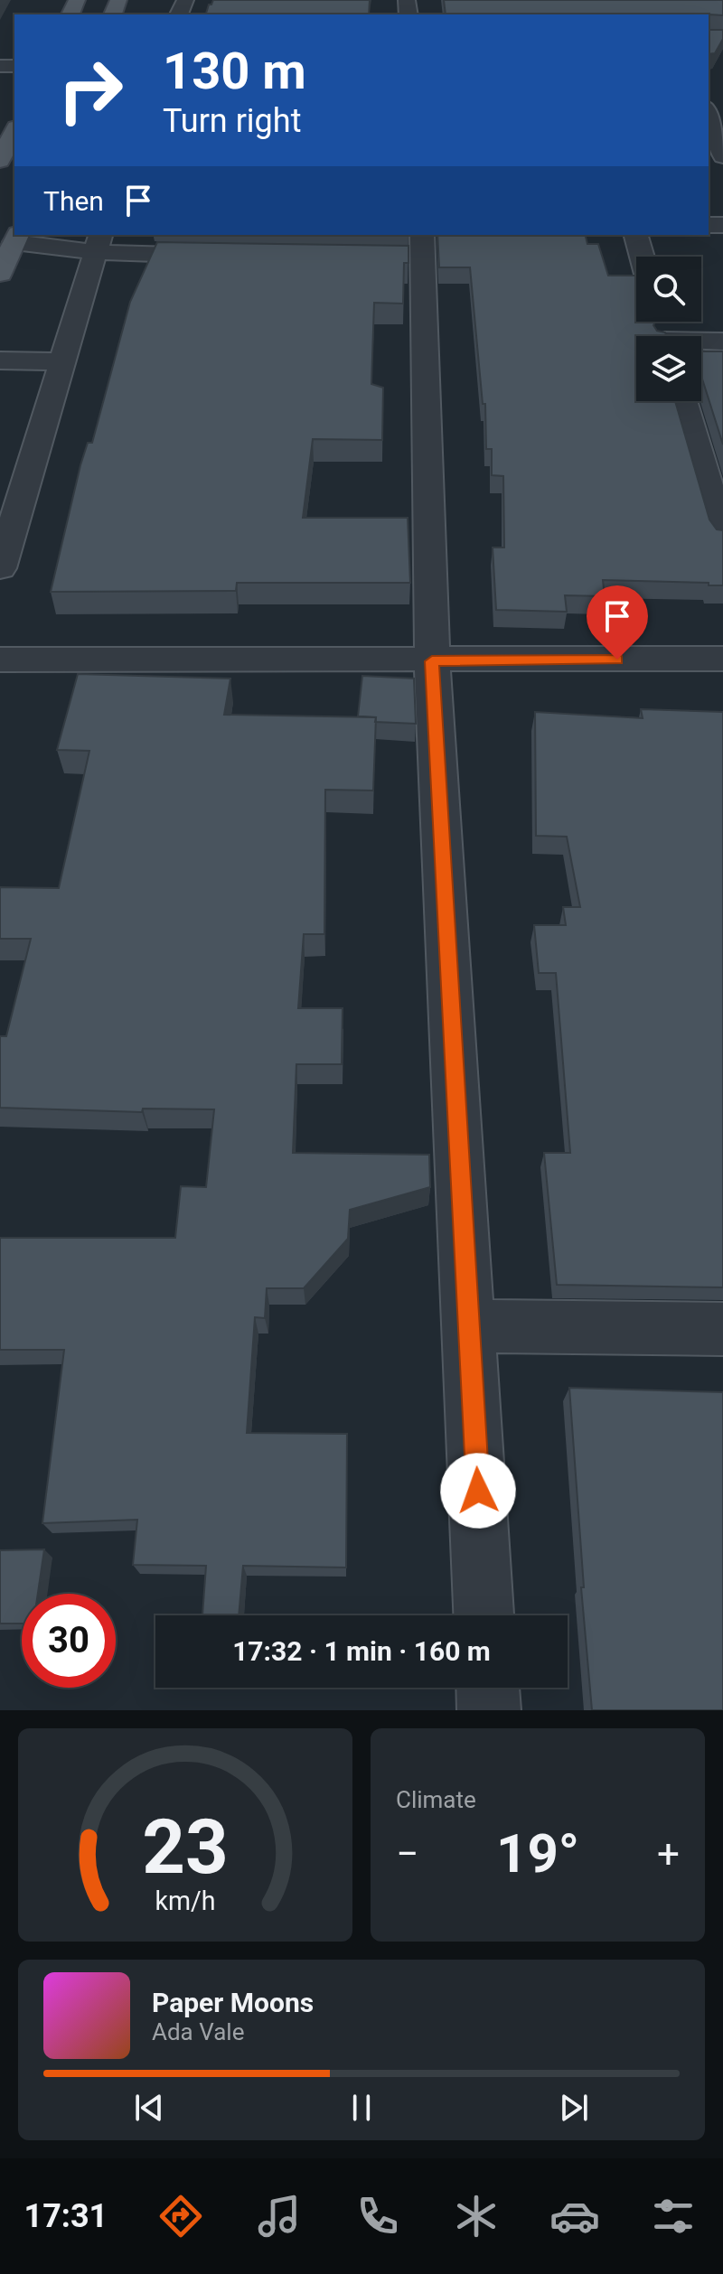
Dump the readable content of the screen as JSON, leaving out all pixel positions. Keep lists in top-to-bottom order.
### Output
{
  "page": {
    "turn": ["130 m", "Turn right"],
    "then": "Then",
    "limit": "30",
    "trip": "17:32 · 1 min · 160 m",
    "tile": "Climate",
    "heat": ["−", "19°", "+"],
    "song": ["Paper Moons", "Ada Vale"],
    "tabs": "17:31",
    "gauge": ["23", "km/h"]
  }
}
